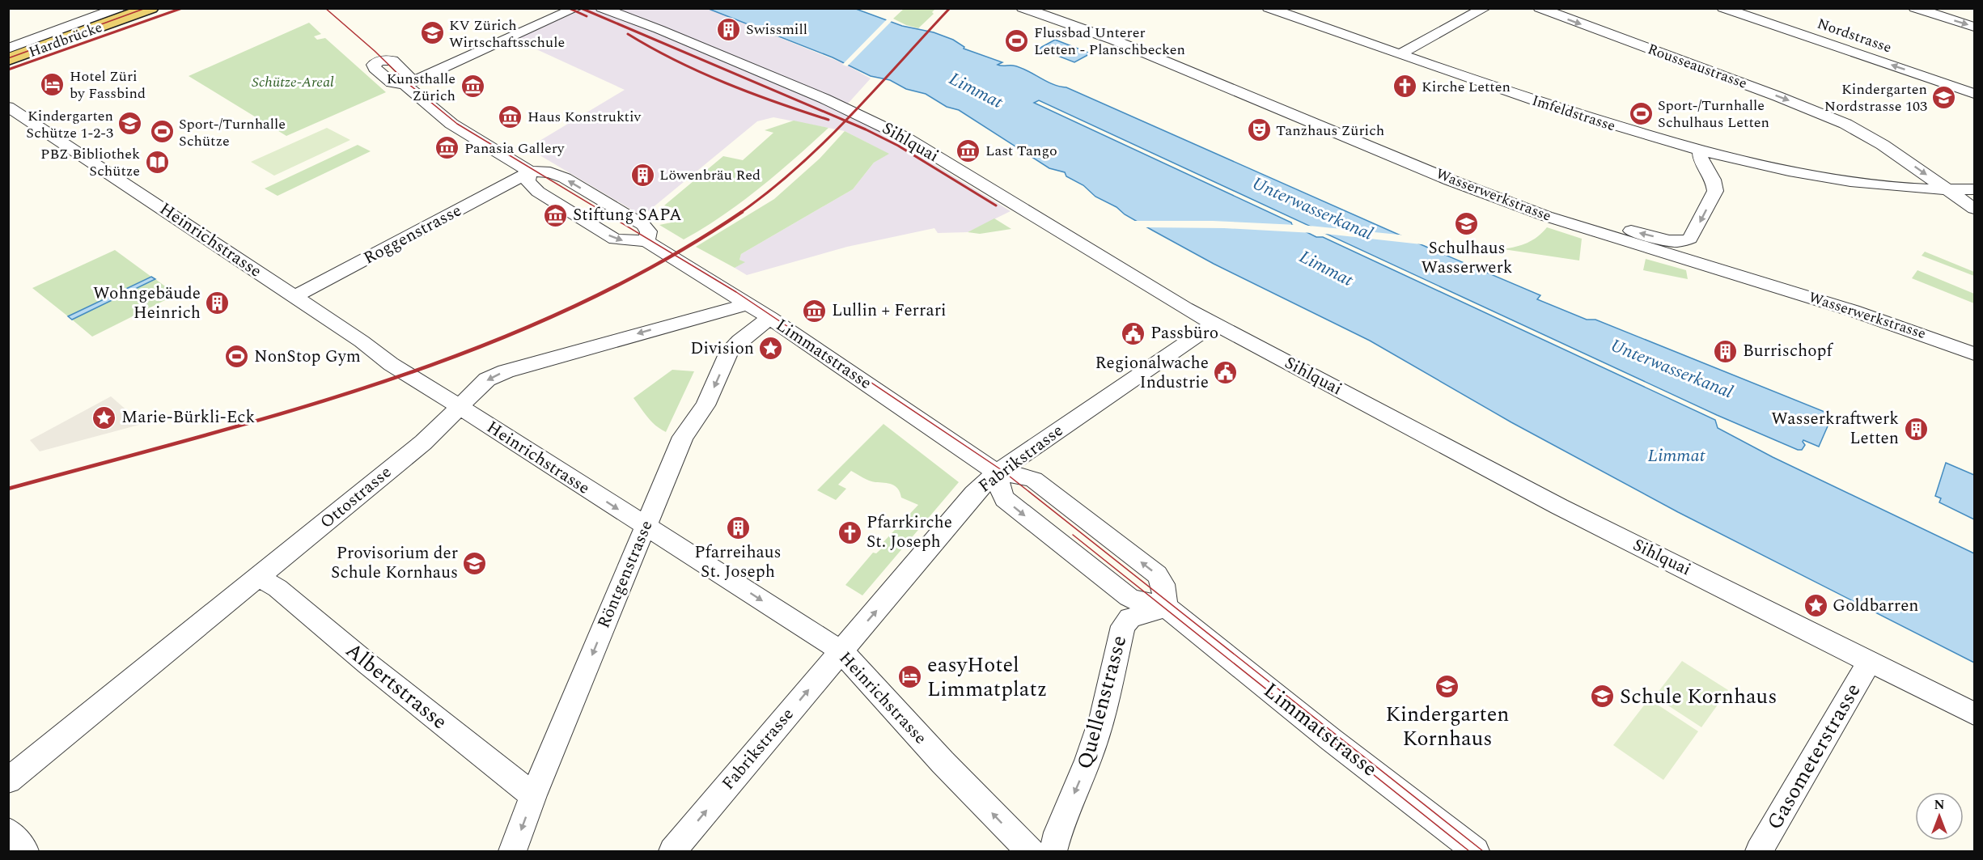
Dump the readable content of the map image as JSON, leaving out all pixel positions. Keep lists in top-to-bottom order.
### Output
{
  "streets": {
    "main road": ["Hardbrücke"],
    "street": [
      "Nordstrasse",
      "Rousseaustrasse",
      "Imfeldstrasse",
      "Sihlquai",
      "Wasserwerkstrasse",
      "Roggenstrasse",
      "Heinrichstrasse",
      "Limmatstrasse",
      "Fabrikstrasse",
      "Ottostrasse",
      "Röntgenstrasse",
      "Albertstrasse",
      "Quellenstrasse",
      "Gasometerstrasse"
    ]
  },
  "crossings": [
    ["Rousseaustrasse", "Imfeldstrasse"],
    ["Sihlquai", "Fabrikstrasse"],
    ["Sihlquai", "Gasometerstrasse"],
    ["Roggenstrasse", "Heinrichstrasse"],
    ["Heinrichstrasse", "Fabrikstrasse"],
    ["Heinrichstrasse", "Ottostrasse"],
    ["Heinrichstrasse", "Röntgenstrasse"],
    ["Limmatstrasse", "Fabrikstrasse"],
    ["Limmatstrasse", "Ottostrasse"],
    ["Limmatstrasse", "Röntgenstrasse"],
    ["Limmatstrasse", "Quellenstrasse"],
    ["Ottostrasse", "Albertstrasse"],
    ["Röntgenstrasse", "Albertstrasse"]
  ],
  "one_way": [
    "Nordstrasse",
    "Rousseaustrasse",
    "Fabrikstrasse",
    "Röntgenstrasse",
    "Quellenstrasse"
  ],
  "water": ["Limmat", "Unterwasserkanal"],
  "parks": ["Schütze-Areal"],
  "places": {
    "building": [
      "Swissmill",
      "Löwenbräu Red",
      "Wohngebäude Heinrich",
      "Burrischopf",
      "Wasserkraftwerk Letten",
      "Pfarreihaus St. Joseph"
    ],
    "school or university": [
      "KV Zürich Wirtschaftsschule",
      "Kindergarten Nordstrasse 103",
      "Kindergarten Schütze 1-2-3",
      "Schulhaus Wasserwerk",
      "Provisorium der Schule Kornhaus",
      "Kindergarten Kornhaus",
      "Schule Kornhaus"
    ],
    "sports": [
      "Flussbad Unterer Letten - Planschbecken",
      "Sport-/Turnhalle Schulhaus Letten",
      "Sport-/Turnhalle Schütze",
      "NonStop Gym"
    ],
    "hotel": ["Hotel Züri by Fassbind", "easyHotel Limmatplatz"],
    "museum": [
      "Kunsthalle Zürich",
      "Haus Konstruktiv",
      "Panasia Gallery",
      "Last Tango",
      "Stiftung SAPA",
      "Lullin + Ferrari"
    ],
    "church": ["Kirche Letten", "Pfarrkirche St. Joseph"],
    "theatre": ["Tanzhaus Zürich"],
    "library": ["PBZ Bibliothek Schütze"],
    "public building": ["Passbüro", "Regionalwache Industrie"],
    "place": ["Division", "Marie-Bürkli-Eck", "Goldbarren"]
  },
  "north": "top"
}
